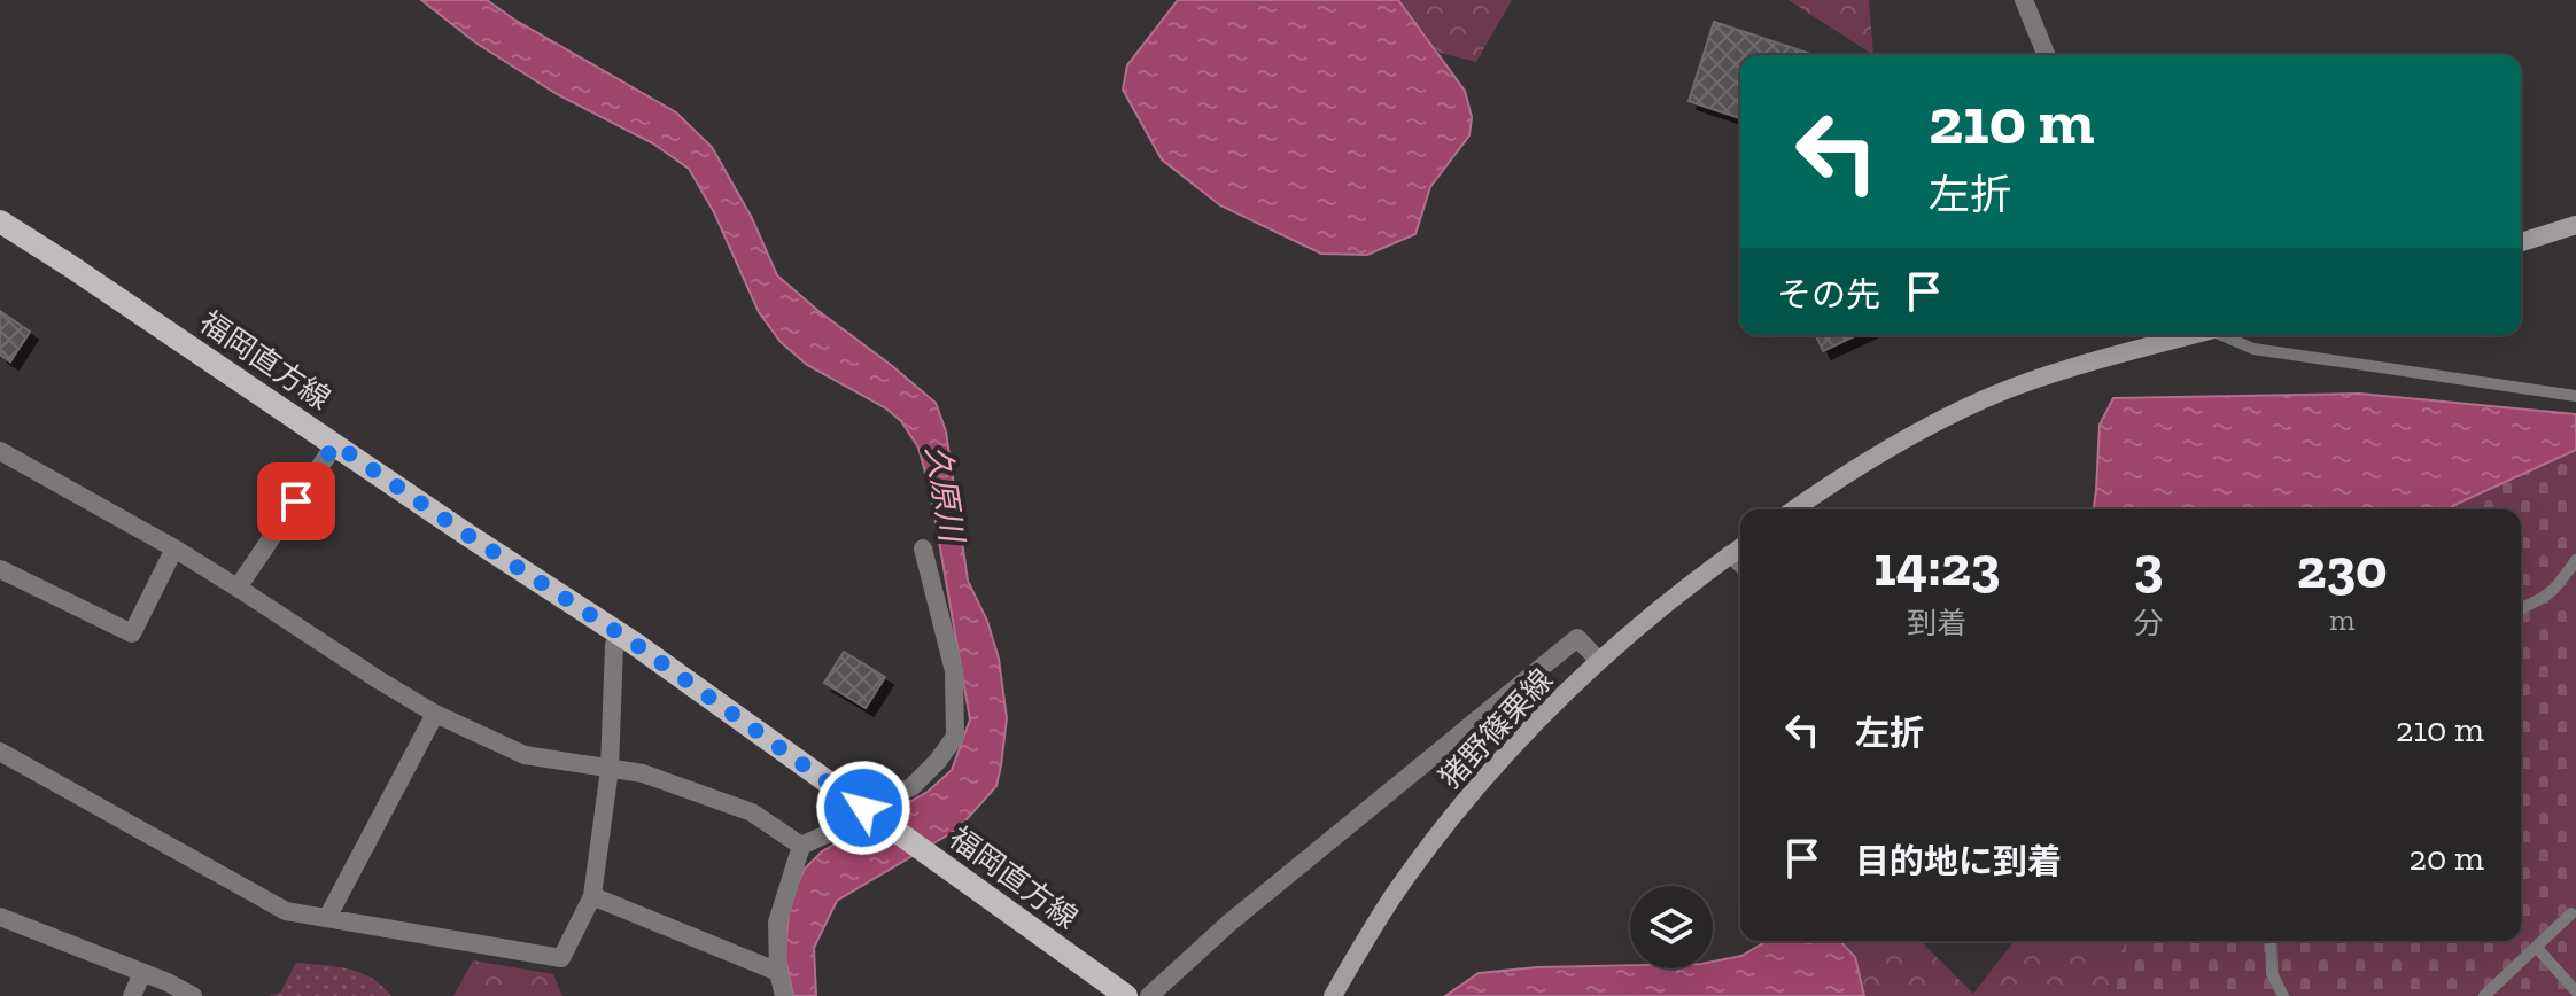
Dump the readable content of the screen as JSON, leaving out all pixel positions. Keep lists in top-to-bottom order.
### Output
{
  "streets": {
    "main road": ["福岡直方線", "猪野篠栗線"]
  },
  "water": ["久原川"],
  "page": {
    "turn": ["210 m", "左折"],
    "then": "その先",
    "eta": [
      "14:23",
      "到着",
      "3",
      "分",
      "230",
      "m"
    ],
    "list": [
      {
        "name": "左折",
        "value": "210 m"
      },
      {
        "name": "目的地に到着",
        "value": "20 m"
      }
    ]
  }
}
